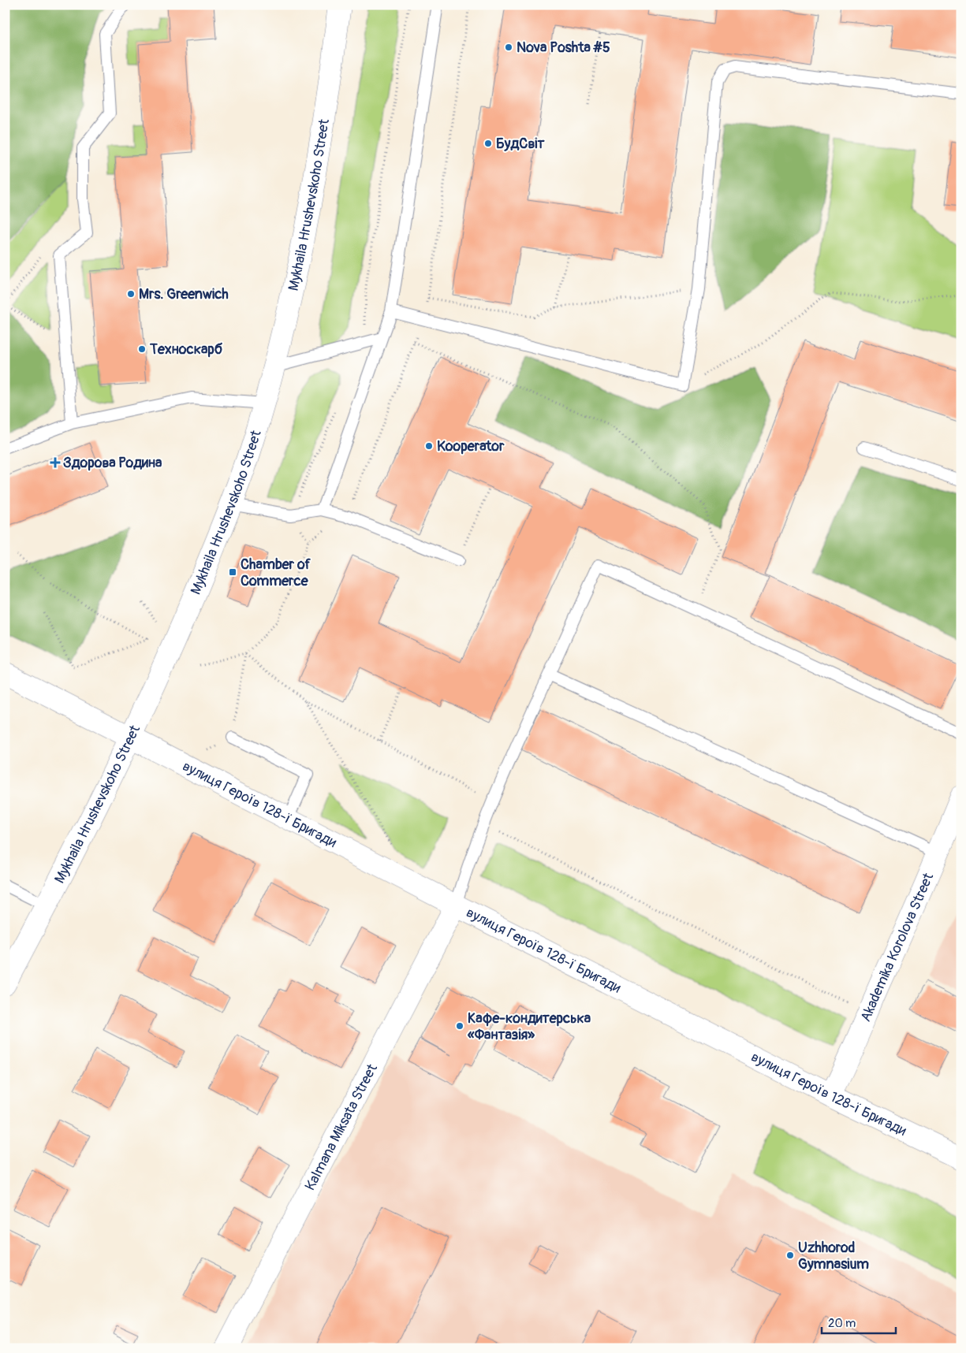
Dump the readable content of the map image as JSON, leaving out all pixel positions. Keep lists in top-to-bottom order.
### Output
{
  "streets": {
    "street": [
      "Mykhaila Hrushevskoho Street",
      "вулиця Героїв 128-ї Бригади",
      "Akademika Korolova Street",
      "Kalmana Miksata Street"
    ]
  },
  "crossings": [
    ["Mykhaila Hrushevskoho Street", "вулиця Героїв 128-ї Бригади"],
    ["вулиця Героїв 128-ї Бригади", "Akademika Korolova Street"],
    ["вулиця Героїв 128-ї Бригади", "Kalmana Miksata Street"]
  ],
  "places": {
    "other": [
      "Nova Poshta #5",
      "БудСвiт",
      "Mrs. Greenwich",
      "Техноскарб",
      "Kooperator",
      "Кафе-кондитерська «Фантазія»",
      "Uzhhorod Gymnasium"
    ],
    "health": ["Здорова Родина"],
    "transit": ["Chamber of Commerce"]
  },
  "scale_bar": "20 m"
}
